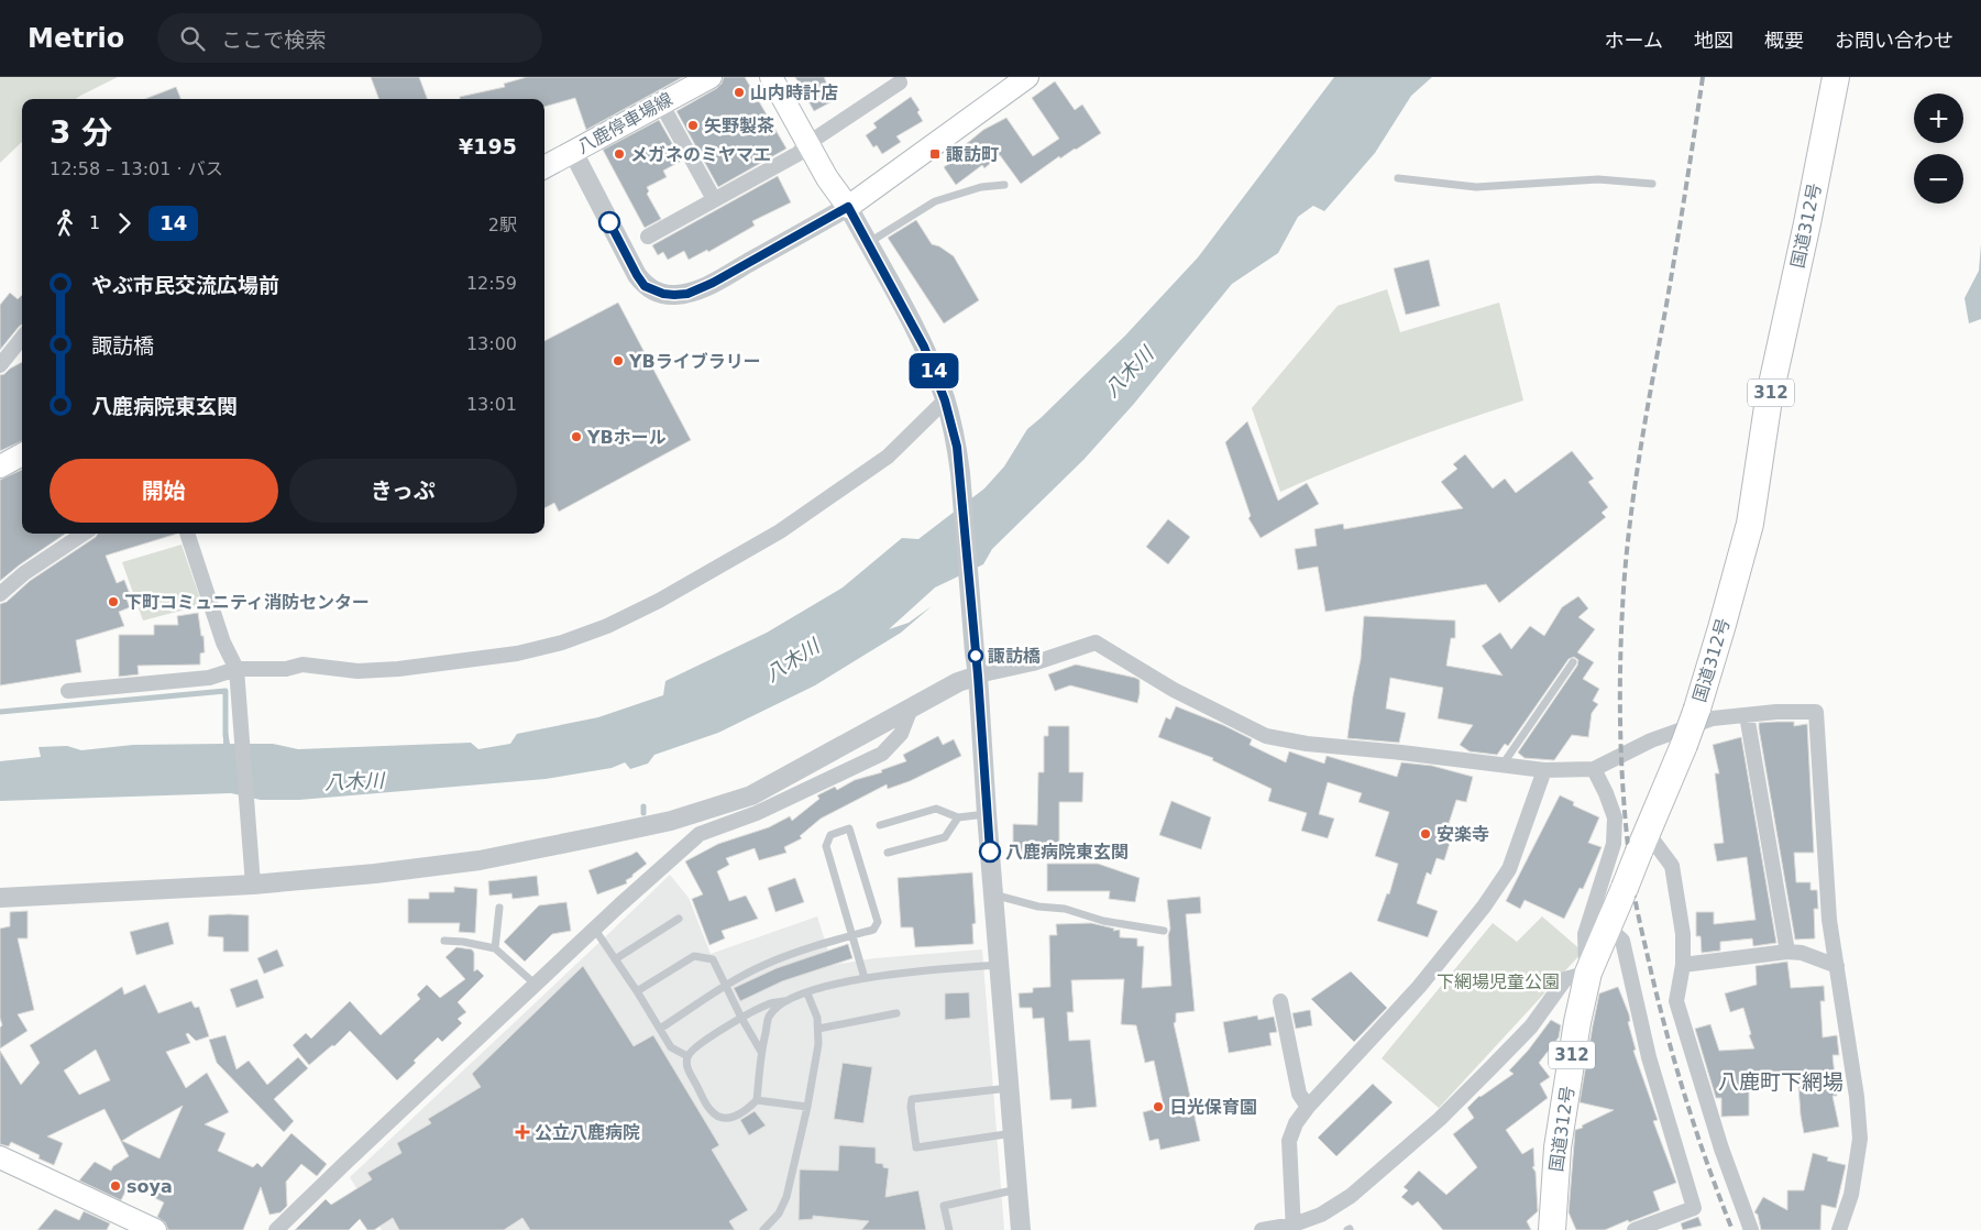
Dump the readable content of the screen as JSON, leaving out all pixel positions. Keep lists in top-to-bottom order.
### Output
{
  "streets": {
    "highway": ["国道312号", "312"],
    "main road": ["八鹿停車場線"]
  },
  "districts": ["八鹿町下網場"],
  "water": ["八木川"],
  "parks": ["下網場児童公園"],
  "places": {
    "other": [
      "山内時計店",
      "矢野製茶",
      "メガネのミヤマエ",
      "YBライブラリー",
      "YBホール",
      "下町コミュニティ消防センター",
      "諏訪橋",
      "安楽寺",
      "八鹿病院東玄関",
      "日光保育園",
      "soya"
    ],
    "transit": ["諏訪町"],
    "health": ["公立八鹿病院"]
  },
  "lines": ["bus line 14"],
  "page": {
    "header": "Metrio",
    "search": "ここで検索",
    "nav": [
      "ホーム",
      "地図",
      "概要",
      "お問い合わせ"
    ],
    "on_map": "14",
    "map_buttons": ["+", "−"],
    "heading": ["3 分", "12:58 – 13:01 · バス", "¥195"],
    "legs": ["1", "14", "2駅"],
    "list": [
      {
        "name": "やぶ市民交流広場前",
        "value": "12:59"
      },
      {
        "name": "諏訪橋",
        "value": "13:00"
      },
      {
        "name": "八鹿病院東玄関",
        "value": "13:01"
      }
    ],
    "buttons": ["開始", "きっぷ"]
  }
}
